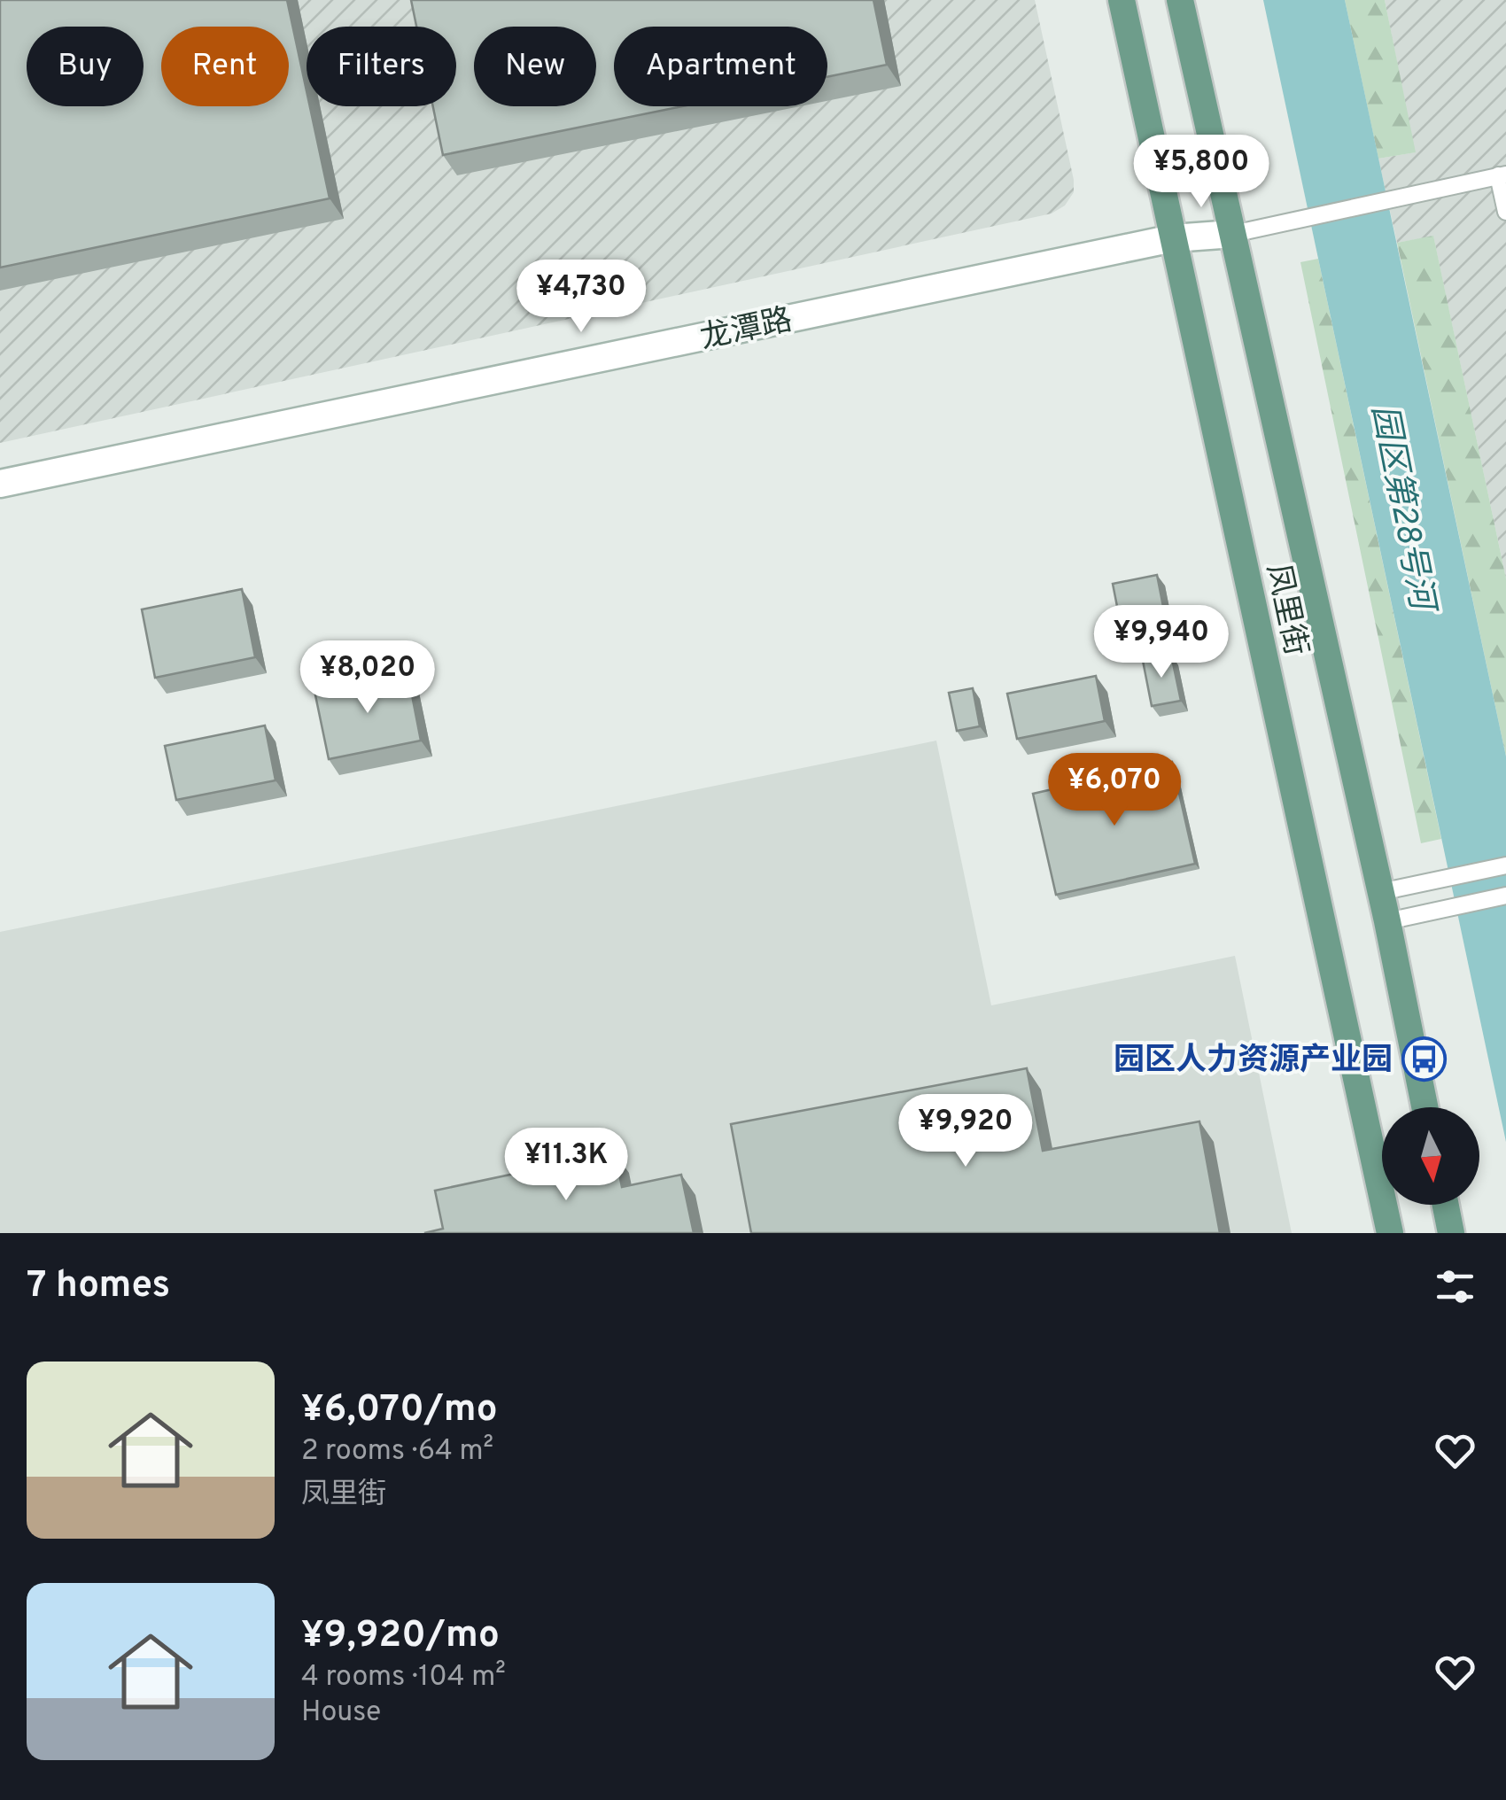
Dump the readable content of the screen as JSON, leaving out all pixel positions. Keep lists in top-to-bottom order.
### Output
{
  "streets": {
    "main road": ["龙潭路", "凤里街"]
  },
  "crossings": [
    ["龙潭路", "凤里街"]
  ],
  "water": ["园区第28号河"],
  "places": {
    "bus stop": ["园区人力资源产业园"]
  },
  "north": "bottom",
  "page": {
    "chip": [
      "Buy",
      "Rent",
      "Filters",
      "New",
      "Apartment"
    ],
    "price": [
      "¥5,800",
      "¥4,730",
      "¥9,940",
      "¥8,020",
      "¥6,070",
      "¥9,920",
      "¥11.3K"
    ],
    "heading": "7 homes",
    "list": [
      {
        "name": "¥6,070/mo",
        "note": "2 rooms · 64 m² · 凤里街"
      },
      {
        "name": "¥9,920/mo",
        "note": "4 rooms · 104 m² · House"
      }
    ]
  }
}
